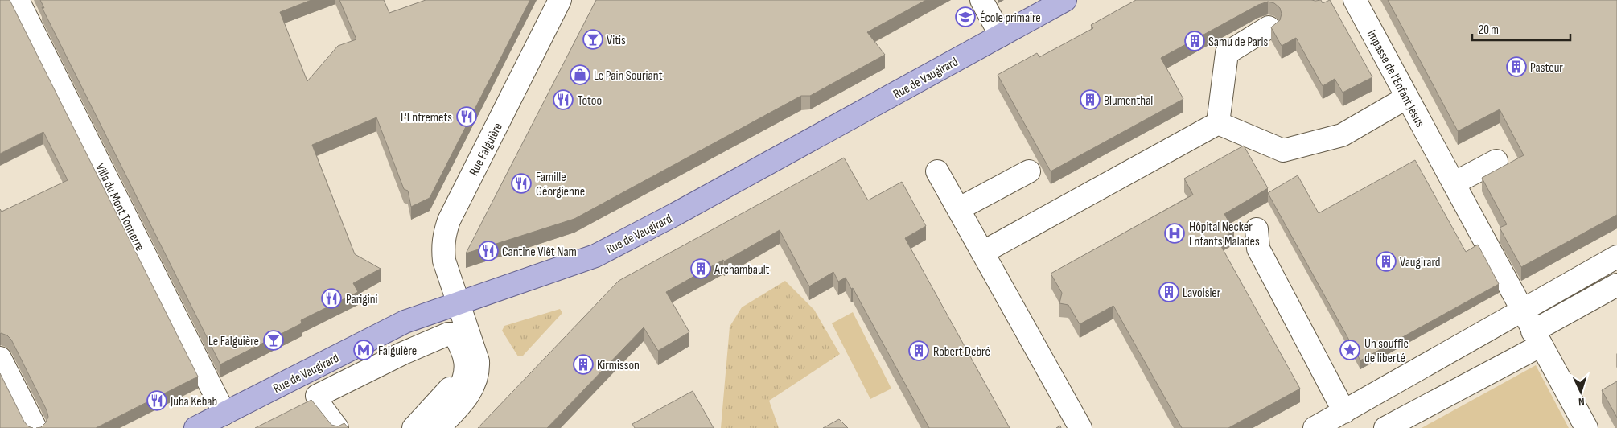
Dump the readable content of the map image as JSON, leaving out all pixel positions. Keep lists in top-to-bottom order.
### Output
{
  "streets": {
    "main road": ["Rue de Vaugirard"],
    "street": ["Impasse de l'Enfant Jésus", "Rue Falguière", "Villa du Mont Tonnerre"]
  },
  "crossings": [
    ["Rue de Vaugirard", "Rue Falguière"],
    ["Rue de Vaugirard", "Villa du Mont Tonnerre"]
  ],
  "places": {
    "school or university": ["École primaire"],
    "bar": ["Vitis", "Le Falguière"],
    "building": [
      "Samu de Paris",
      "Pasteur",
      "Blumenthal",
      "Vaugirard",
      "Archambault",
      "Lavoisier",
      "Robert Debré",
      "Kirmisson"
    ],
    "shop": ["Le Pain Souriant"],
    "restaurant": [
      "Totoo",
      "L'Entremets",
      "Famille Géorgienne",
      "Cantine Viêt Nam",
      "Parigini",
      "Juba Kebab"
    ],
    "hospital": ["Hôpital Necker Enfants Malades"],
    "metro station": ["Falguière"],
    "place": ["Un souffle de liberté"]
  },
  "scale_bar": "20 m",
  "north": "bottom"
}
